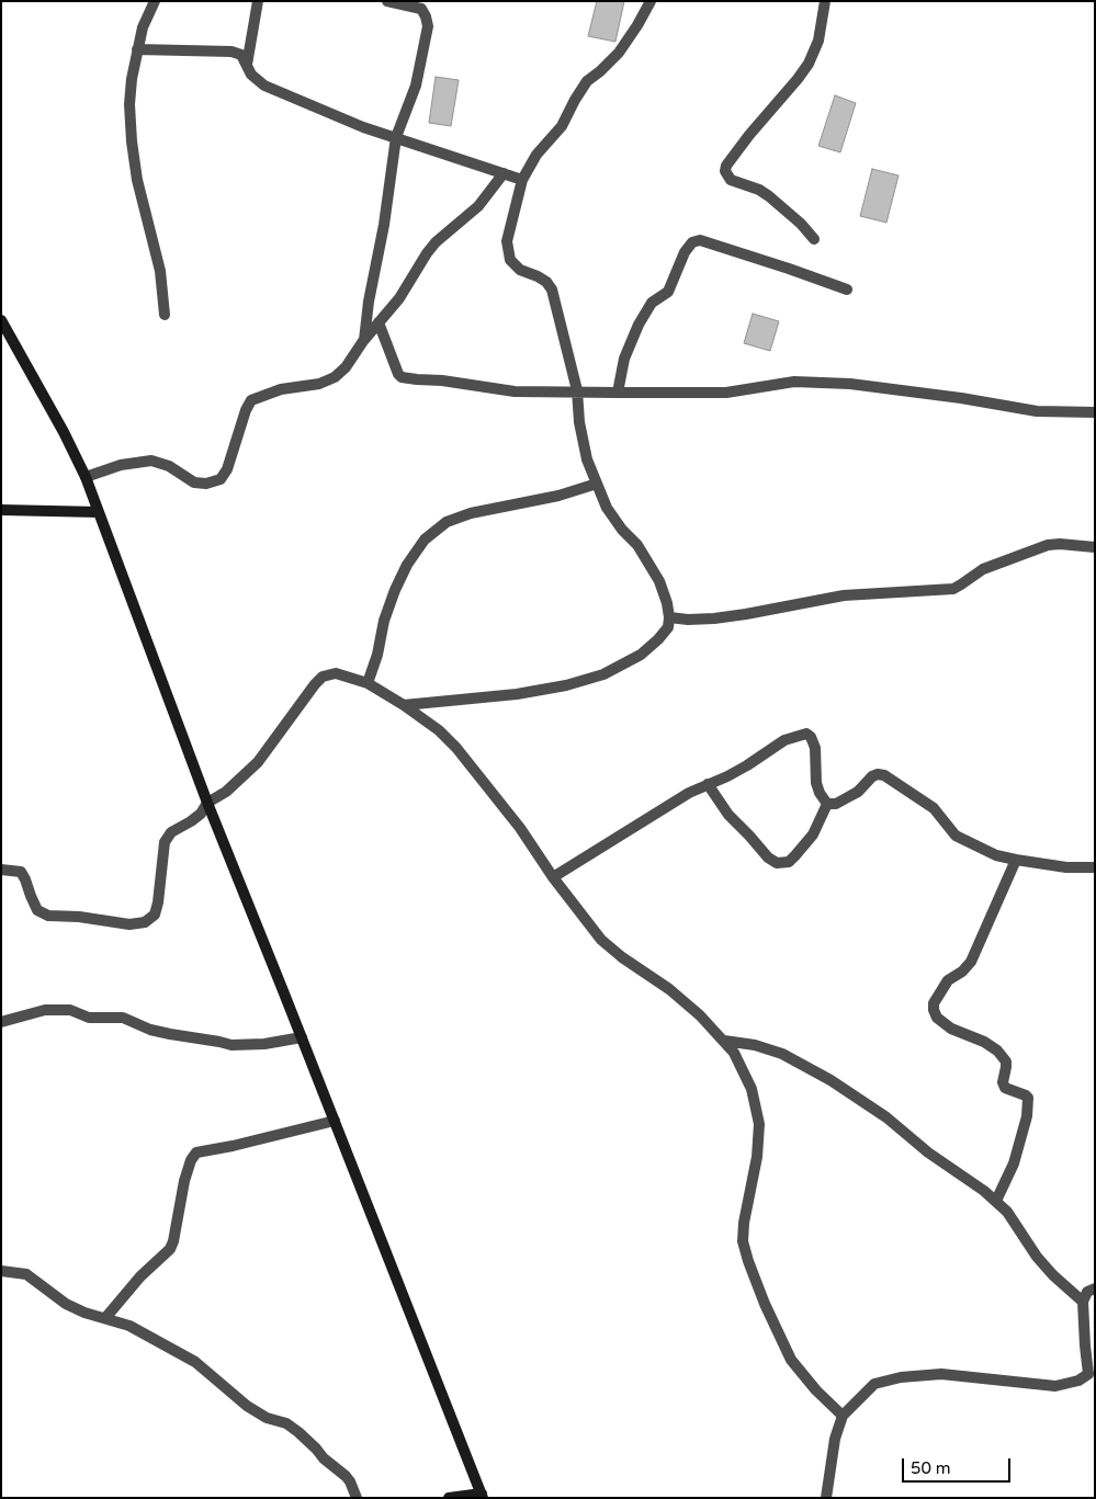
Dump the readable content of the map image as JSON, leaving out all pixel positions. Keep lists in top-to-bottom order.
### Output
{
  "scale_bar": "50 m"
}
